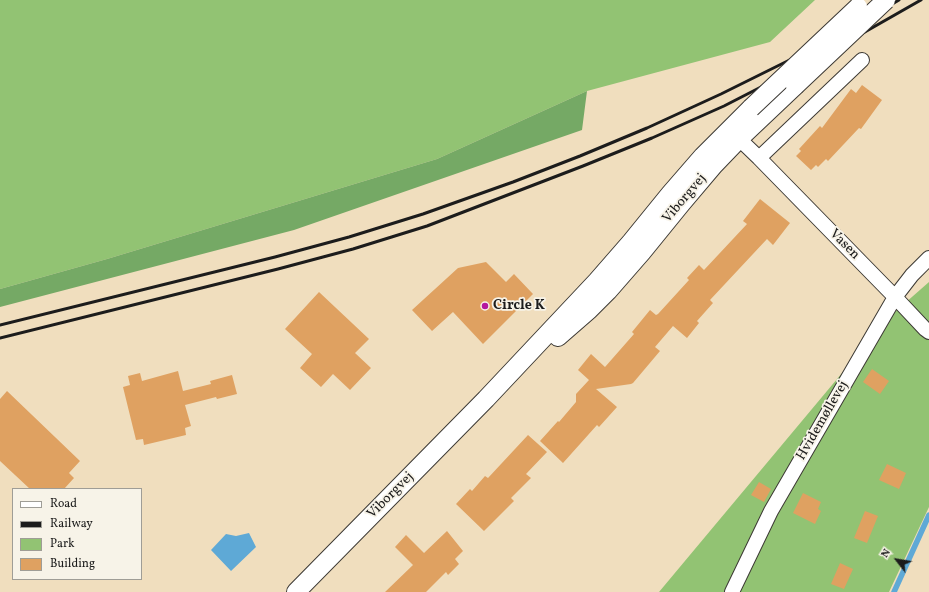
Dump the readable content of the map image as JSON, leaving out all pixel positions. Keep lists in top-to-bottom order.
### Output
{
  "streets": {
    "street": ["Viborgvej", "Vasen", "Hvidemøllevej"]
  },
  "crossings": [
    ["Viborgvej", "Vasen"],
    ["Vasen", "Hvidemøllevej"]
  ],
  "places": ["Circle K"],
  "legend": [
    "Road",
    "Railway",
    "Park",
    "Building"
  ],
  "north": "top left"
}
